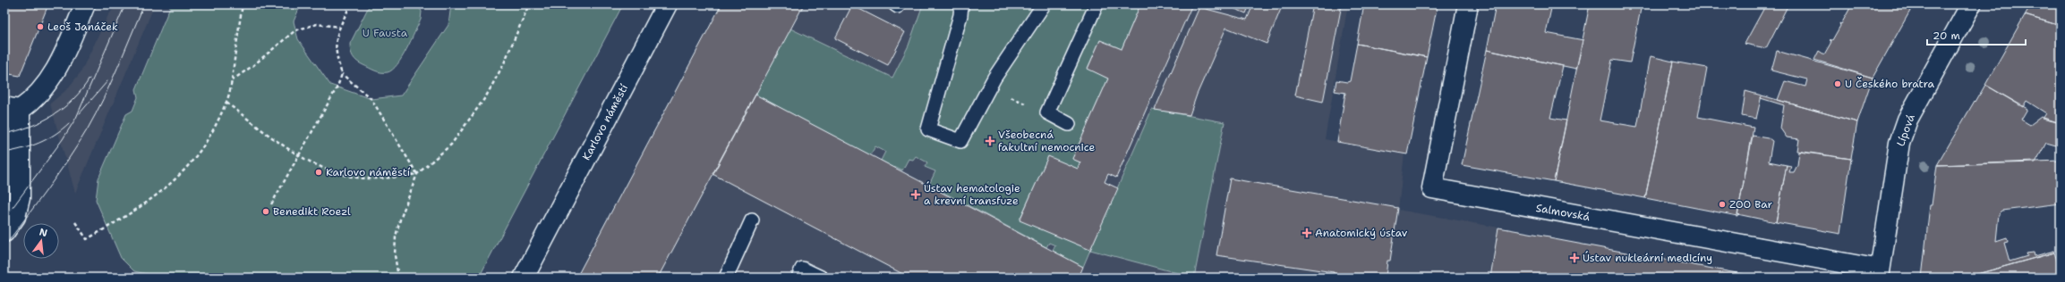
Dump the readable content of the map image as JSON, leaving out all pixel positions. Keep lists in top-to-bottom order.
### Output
{
  "streets": {
    "street": ["Karlovo náměstí", "Lípová", "Salmovská"]
  },
  "crossings": [
    ["Lípová", "Salmovská"]
  ],
  "parks": ["U Fausta"],
  "places": {
    "other": [
      "Leoš Janáček",
      "U Českého bratra",
      "Karlovo náměstí",
      "ZOO Bar",
      "Benedikt Roezl"
    ],
    "health": [
      "Všeobecná fakultní nemocnice",
      "Ústav hematologie a krevní transfuze",
      "Anatomický ústav",
      "Ústav nukleární medicíny"
    ]
  },
  "scale_bar": "20 m",
  "north": "top"
}
